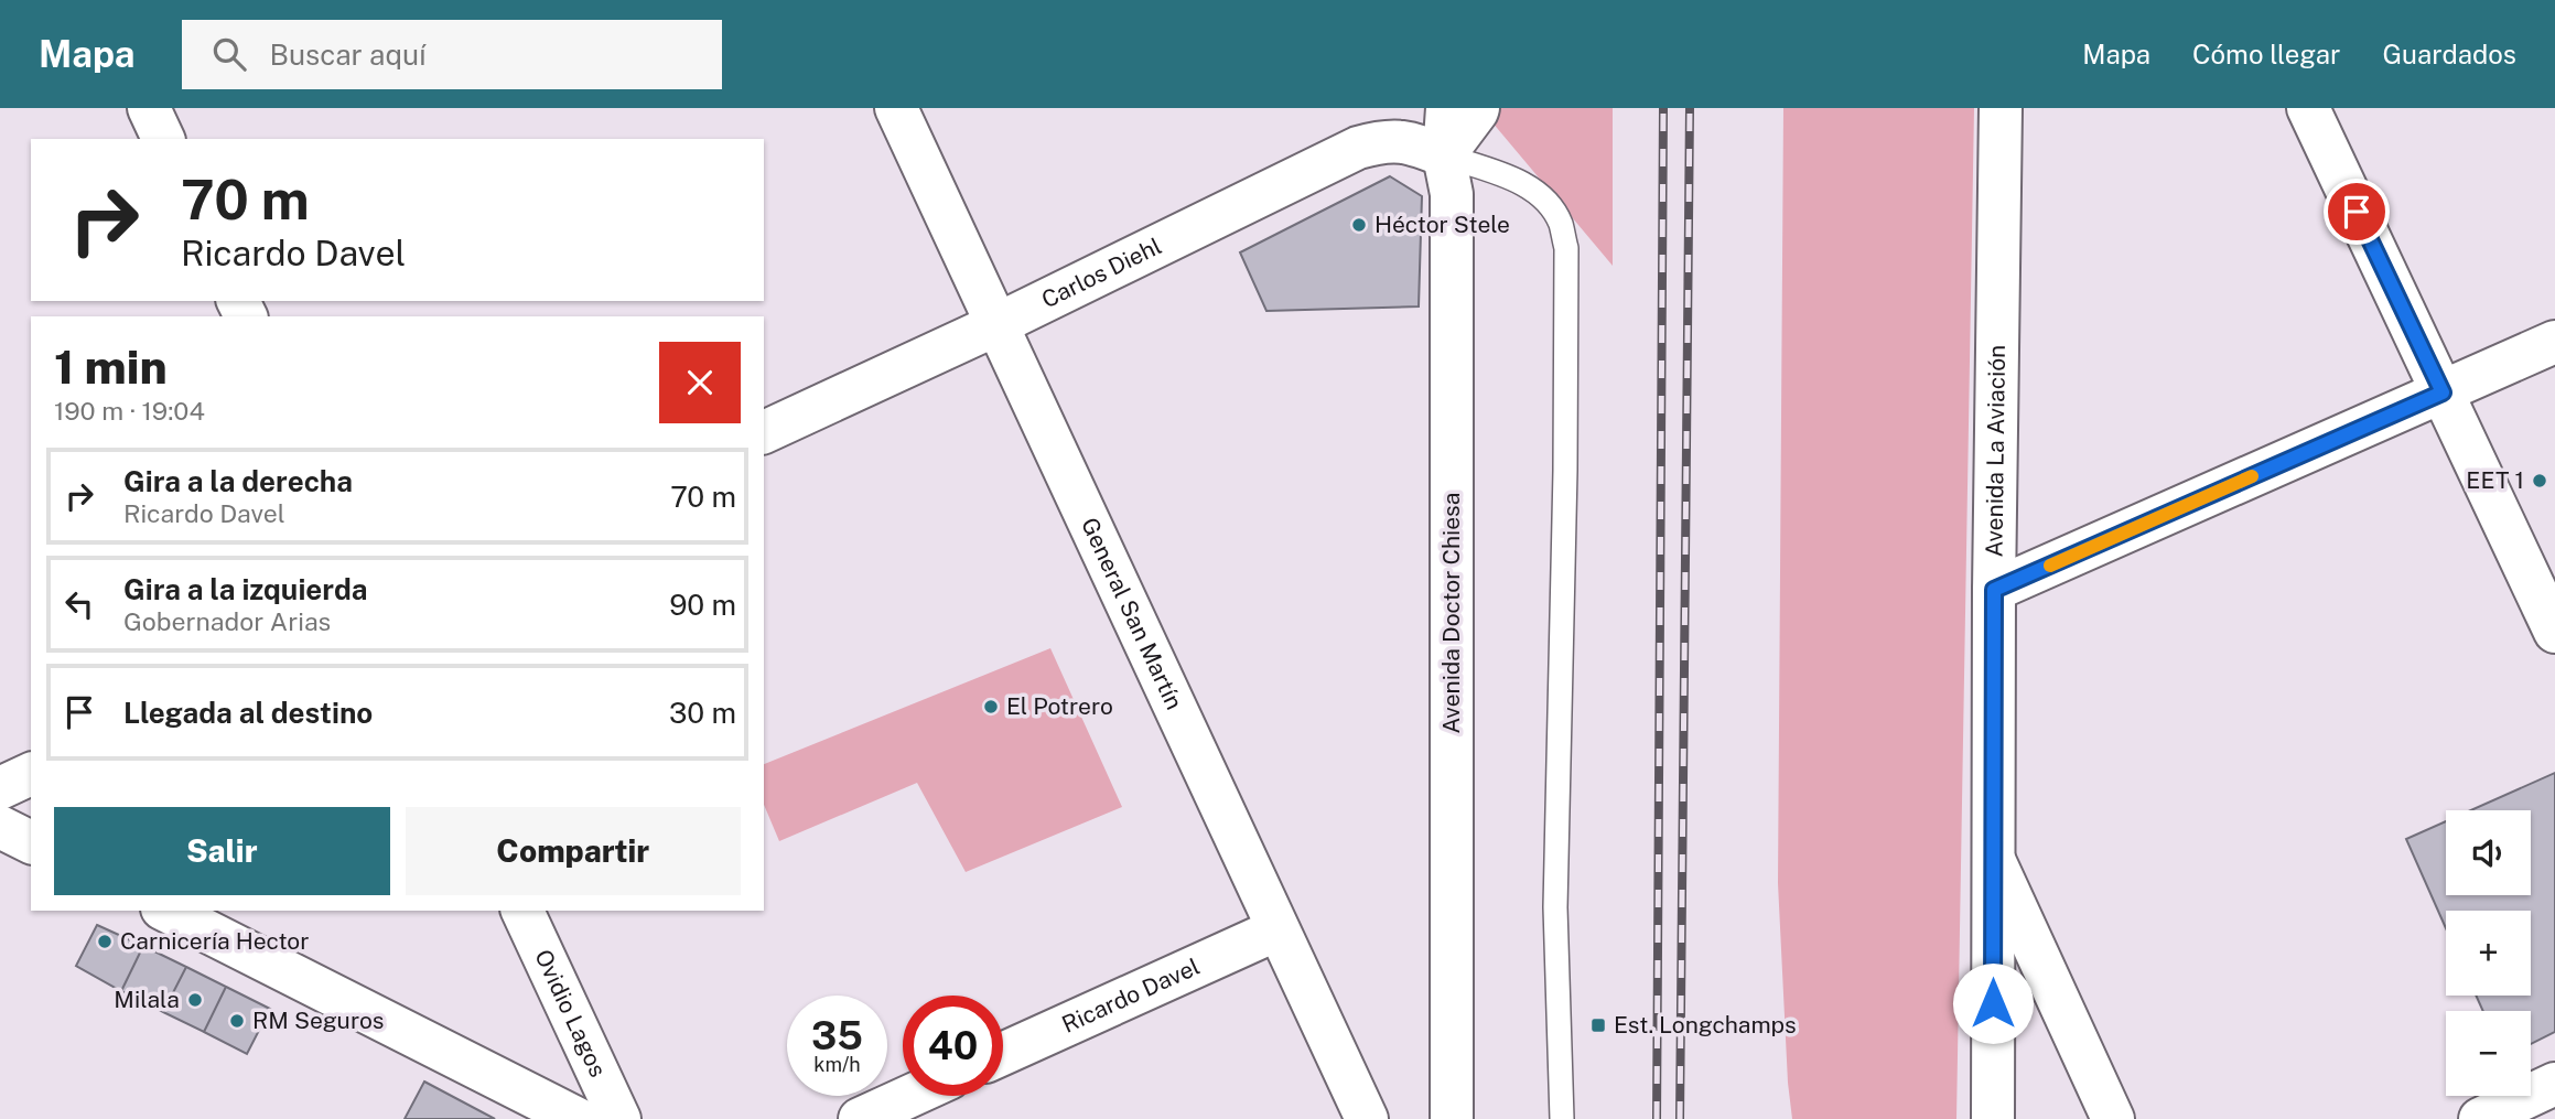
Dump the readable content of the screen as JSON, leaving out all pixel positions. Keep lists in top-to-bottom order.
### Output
{
  "streets": {
    "street": [
      "Carlos Diehl",
      "Avenida La Aviación",
      "General San Martín",
      "Avenida Doctor Chiesa",
      "Ricardo Davel",
      "Ovidio Lagos"
    ]
  },
  "crossings": [
    ["Carlos Diehl", "General San Martín"],
    ["Carlos Diehl", "Avenida Doctor Chiesa"],
    ["General San Martín", "Ricardo Davel"]
  ],
  "places": {
    "other": [
      "Héctor Stele",
      "EET 1",
      "El Potrero",
      "Carnicería Hector",
      "Milala",
      "RM Seguros"
    ],
    "transit": ["Est. Longchamps"]
  },
  "page": {
    "header": "Mapa",
    "search": "Buscar aquí",
    "nav": ["Mapa", "Cómo llegar", "Guardados"],
    "turn": ["70 m", "Ricardo Davel"],
    "heading": ["1 min", "190 m · 19:04"],
    "list": [
      {
        "name": "Gira a la derecha",
        "note": "Ricardo Davel",
        "value": "70 m"
      },
      {
        "name": "Gira a la izquierda",
        "note": "Gobernador Arias",
        "value": "90 m"
      },
      {
        "name": "Llegada al destino",
        "value": "30 m"
      }
    ],
    "buttons": ["Salir", "Compartir"],
    "map_buttons": ["+", "−"],
    "speed": "35 km/h",
    "limit": "40"
  }
}
